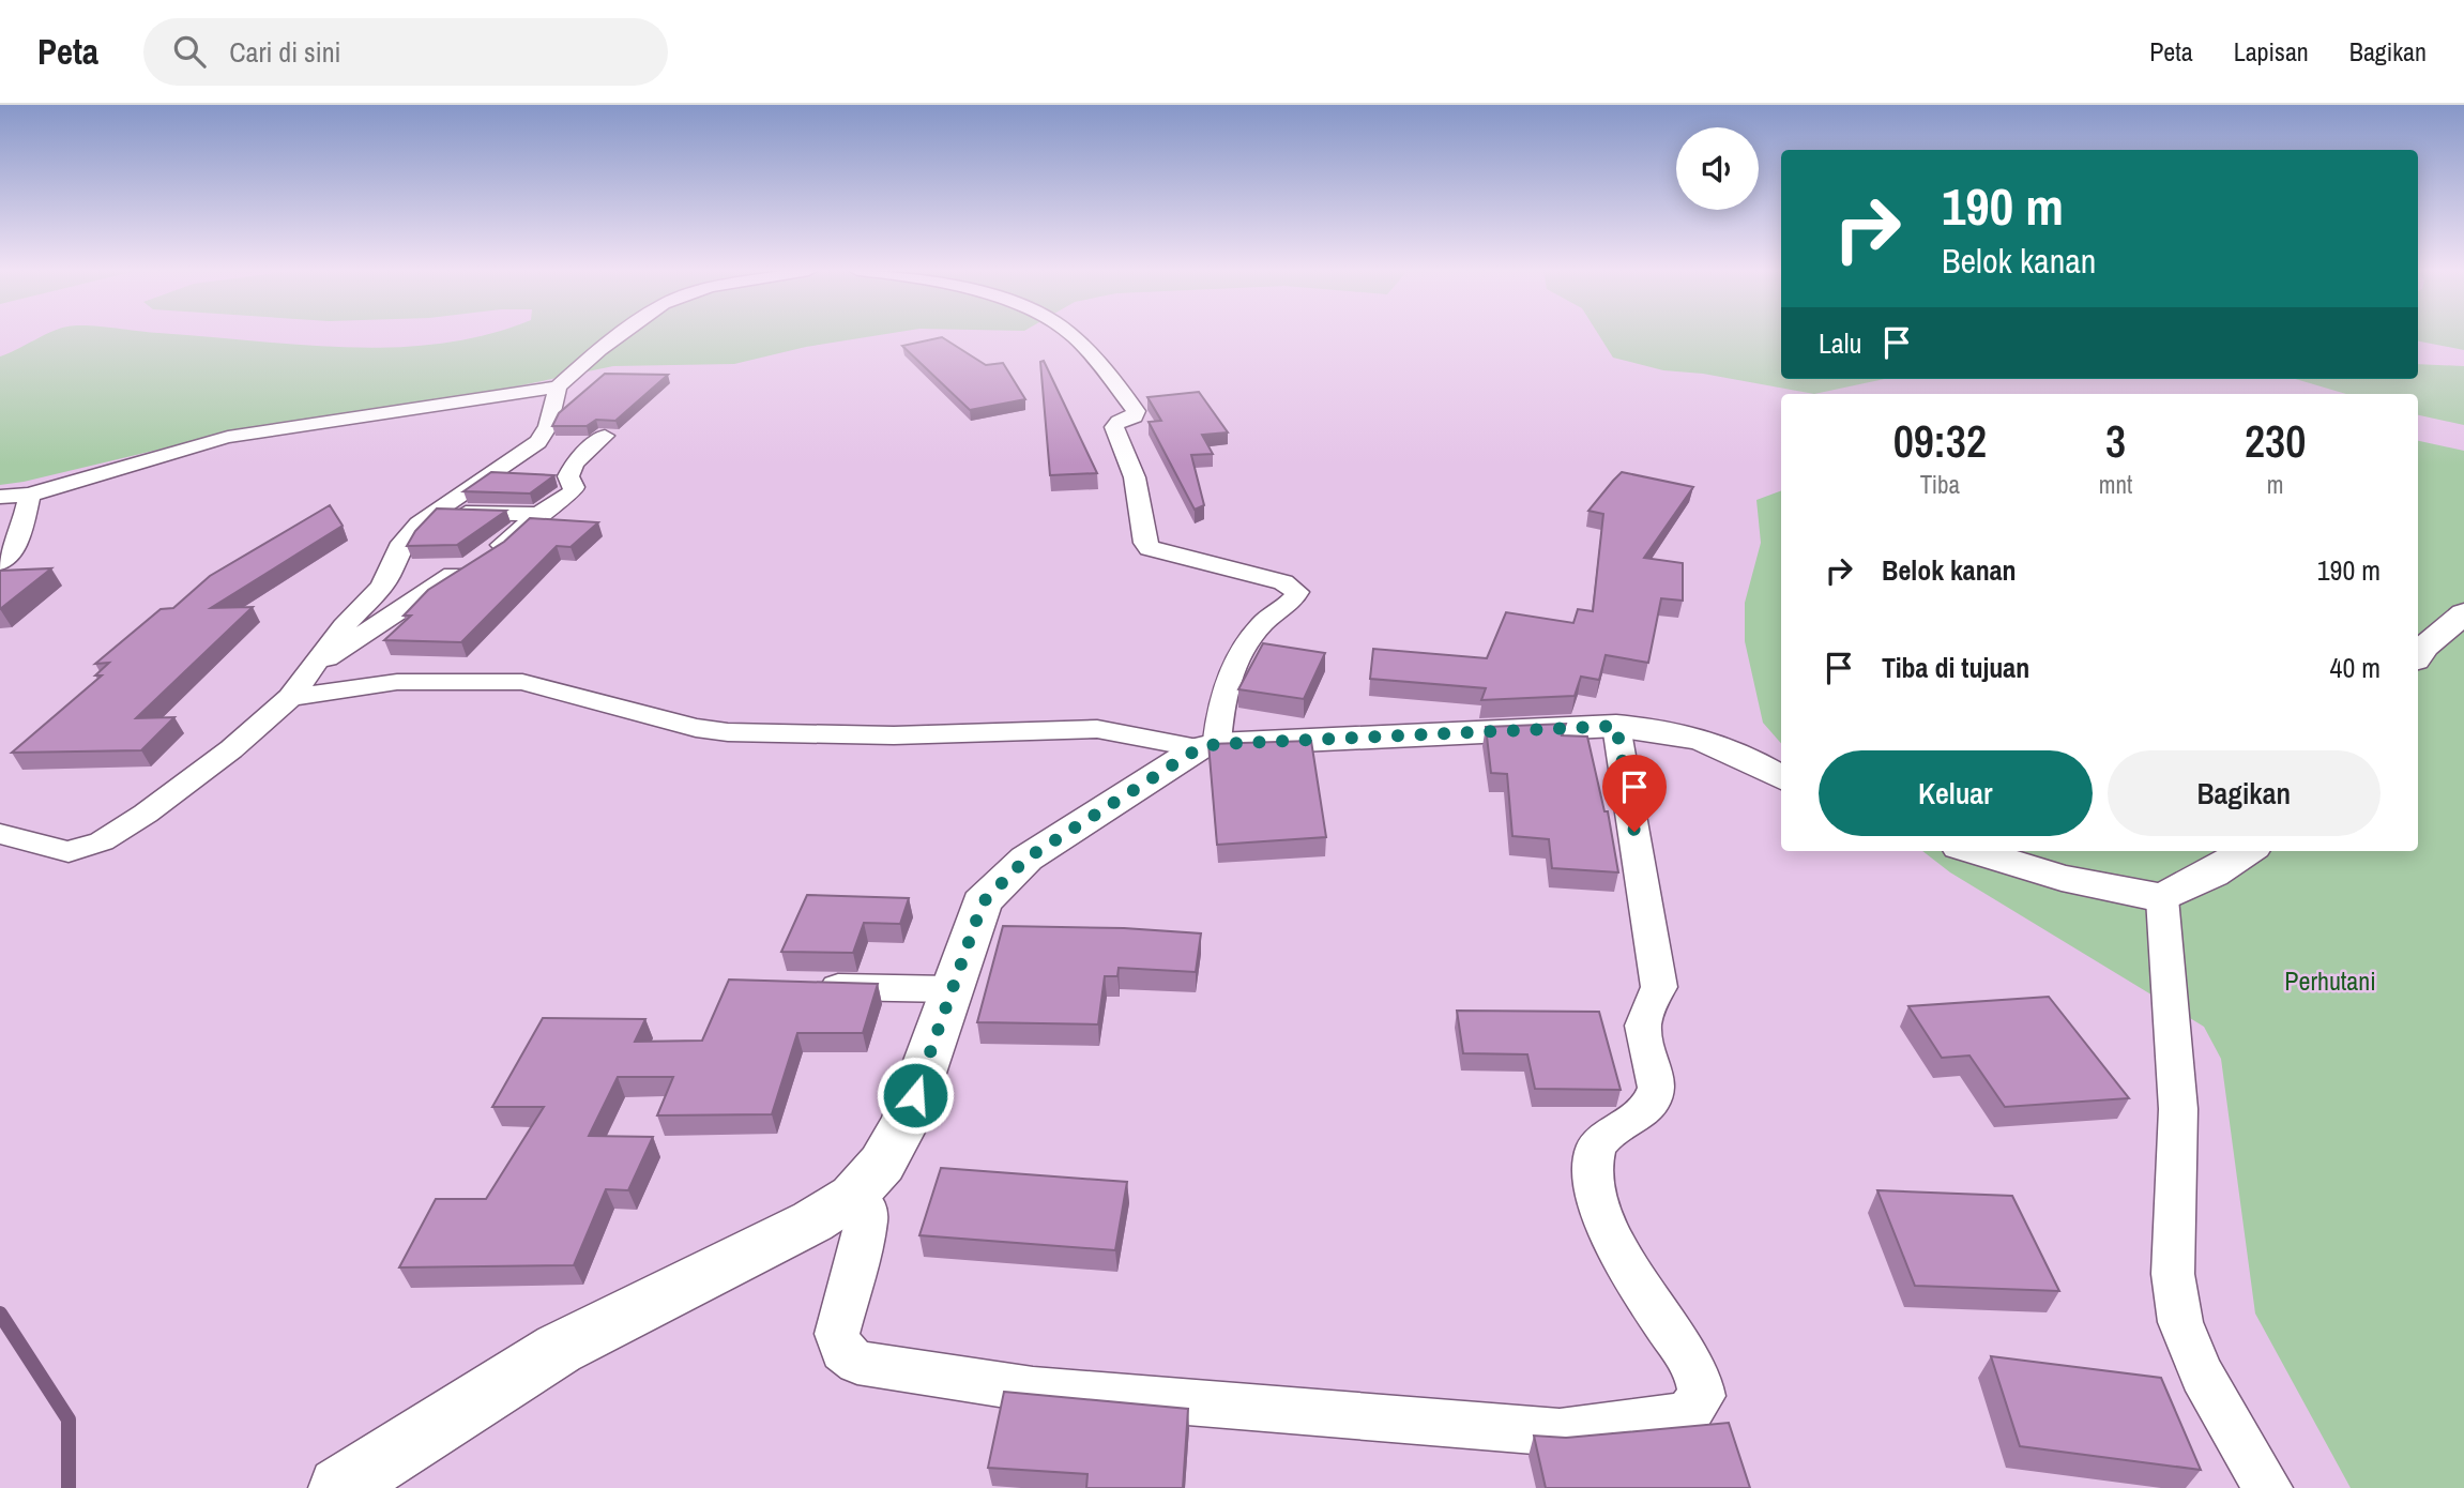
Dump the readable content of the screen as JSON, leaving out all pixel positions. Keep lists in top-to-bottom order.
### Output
{
  "parks": ["Perhutani"],
  "page": {
    "header": "Peta",
    "search": "Cari di sini",
    "nav": ["Peta", "Lapisan", "Bagikan"],
    "turn": ["190 m", "Belok kanan"],
    "then": "Lalu",
    "eta": [
      "09:32",
      "Tiba",
      "3",
      "mnt",
      "230",
      "m"
    ],
    "list": [
      {
        "name": "Belok kanan",
        "value": "190 m"
      },
      {
        "name": "Tiba di tujuan",
        "value": "40 m"
      }
    ],
    "buttons": ["Keluar", "Bagikan"]
  }
}
